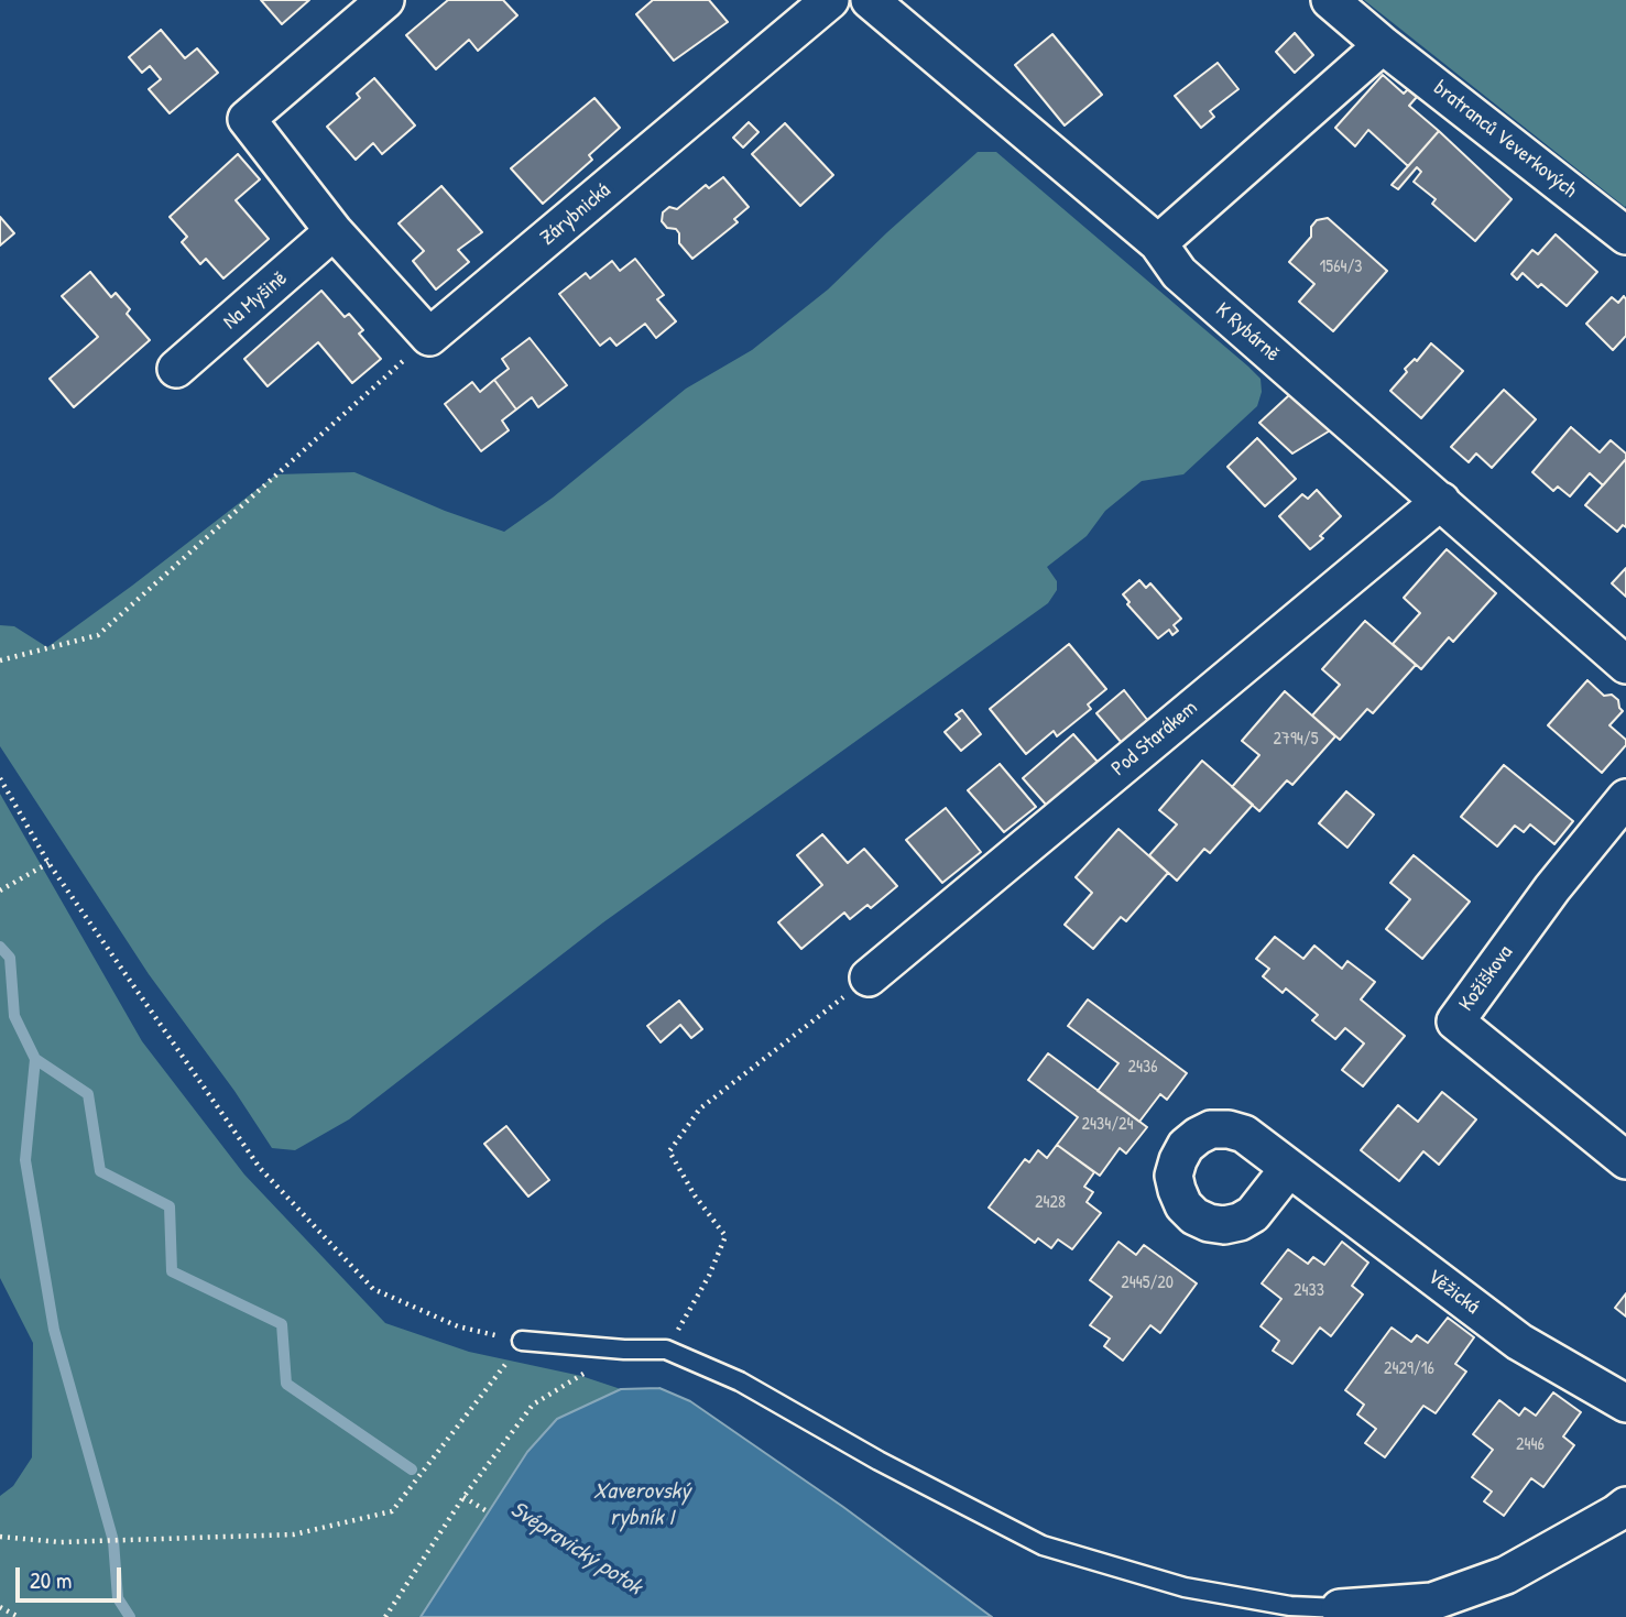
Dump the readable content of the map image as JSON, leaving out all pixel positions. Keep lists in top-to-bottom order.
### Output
{
  "streets": {
    "street": [
      "bratranců Veverkových",
      "Zárybnická",
      "Na Myšině",
      "K Rybárně",
      "Pod Starákem",
      "Kožíškova",
      "Věžická"
    ]
  },
  "crossings": [
    ["K Rybárně", "Pod Starákem"]
  ],
  "water": ["Xaverovský rybník I", "Svépravický potok"],
  "house_numbers": [
    "1564/3",
    "2794/5",
    "2436",
    "2434/24",
    "2428",
    "2445/20",
    "2433",
    "2429/16",
    "2446"
  ],
  "scale_bar": "20 m"
}
